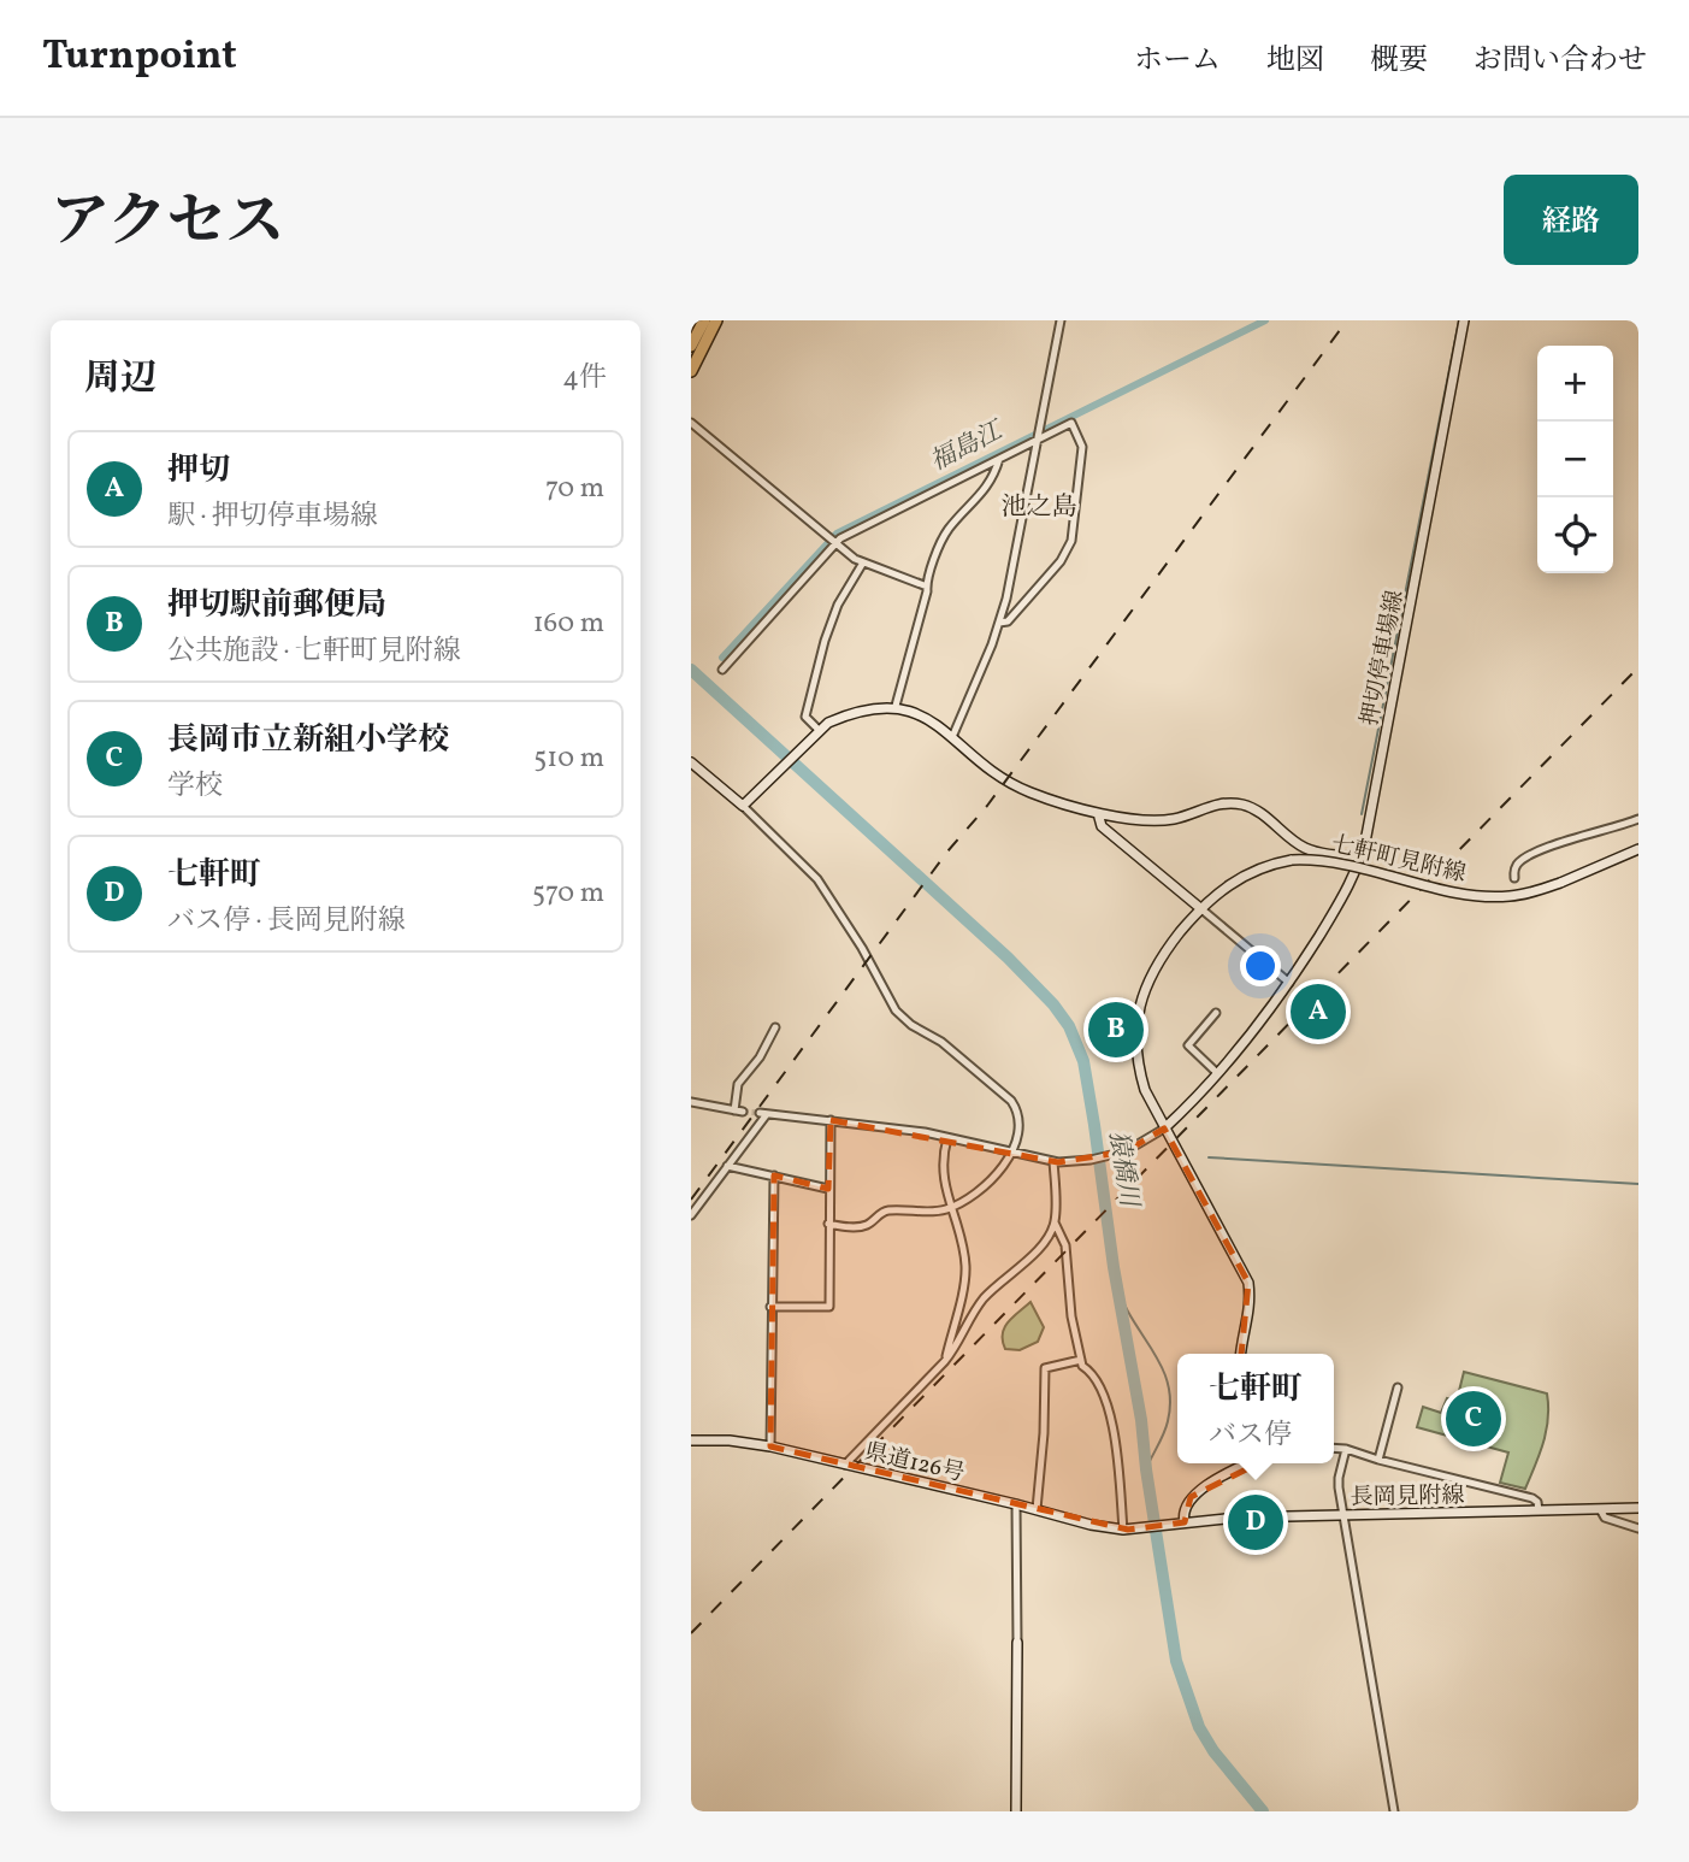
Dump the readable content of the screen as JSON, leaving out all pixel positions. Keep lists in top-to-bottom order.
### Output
{
  "streets": {
    "main road": [
      "押切停車場線",
      "七軒町見附線",
      "県道126号",
      "長岡見附線"
    ]
  },
  "crossings": [
    ["押切停車場線", "七軒町見附線"],
    ["県道126号", "長岡見附線"]
  ],
  "districts": ["池之島"],
  "water": ["福島江", "猿橋川"],
  "page": {
    "header": "Turnpoint",
    "nav": [
      "ホーム",
      "地図",
      "概要",
      "お問い合わせ"
    ],
    "title": "アクセス",
    "buttons": "経路",
    "heading": ["周辺", "4件"],
    "map_buttons": ["+", "−"],
    "list": [
      {
        "mark": "A",
        "name": "押切",
        "note": "駅 · 押切停車場線",
        "value": "70 m"
      },
      {
        "mark": "B",
        "name": "押切駅前郵便局",
        "note": "公共施設 · 七軒町見附線",
        "value": "160 m"
      },
      {
        "mark": "C",
        "name": "長岡市立新組小学校",
        "note": "学校",
        "value": "510 m"
      },
      {
        "mark": "D",
        "name": "七軒町",
        "note": "バス停 · 長岡見附線",
        "value": "570 m"
      }
    ],
    "pins": [
      "A",
      "B",
      "C",
      "D"
    ],
    "popup": ["七軒町", "バス停"]
  }
}
